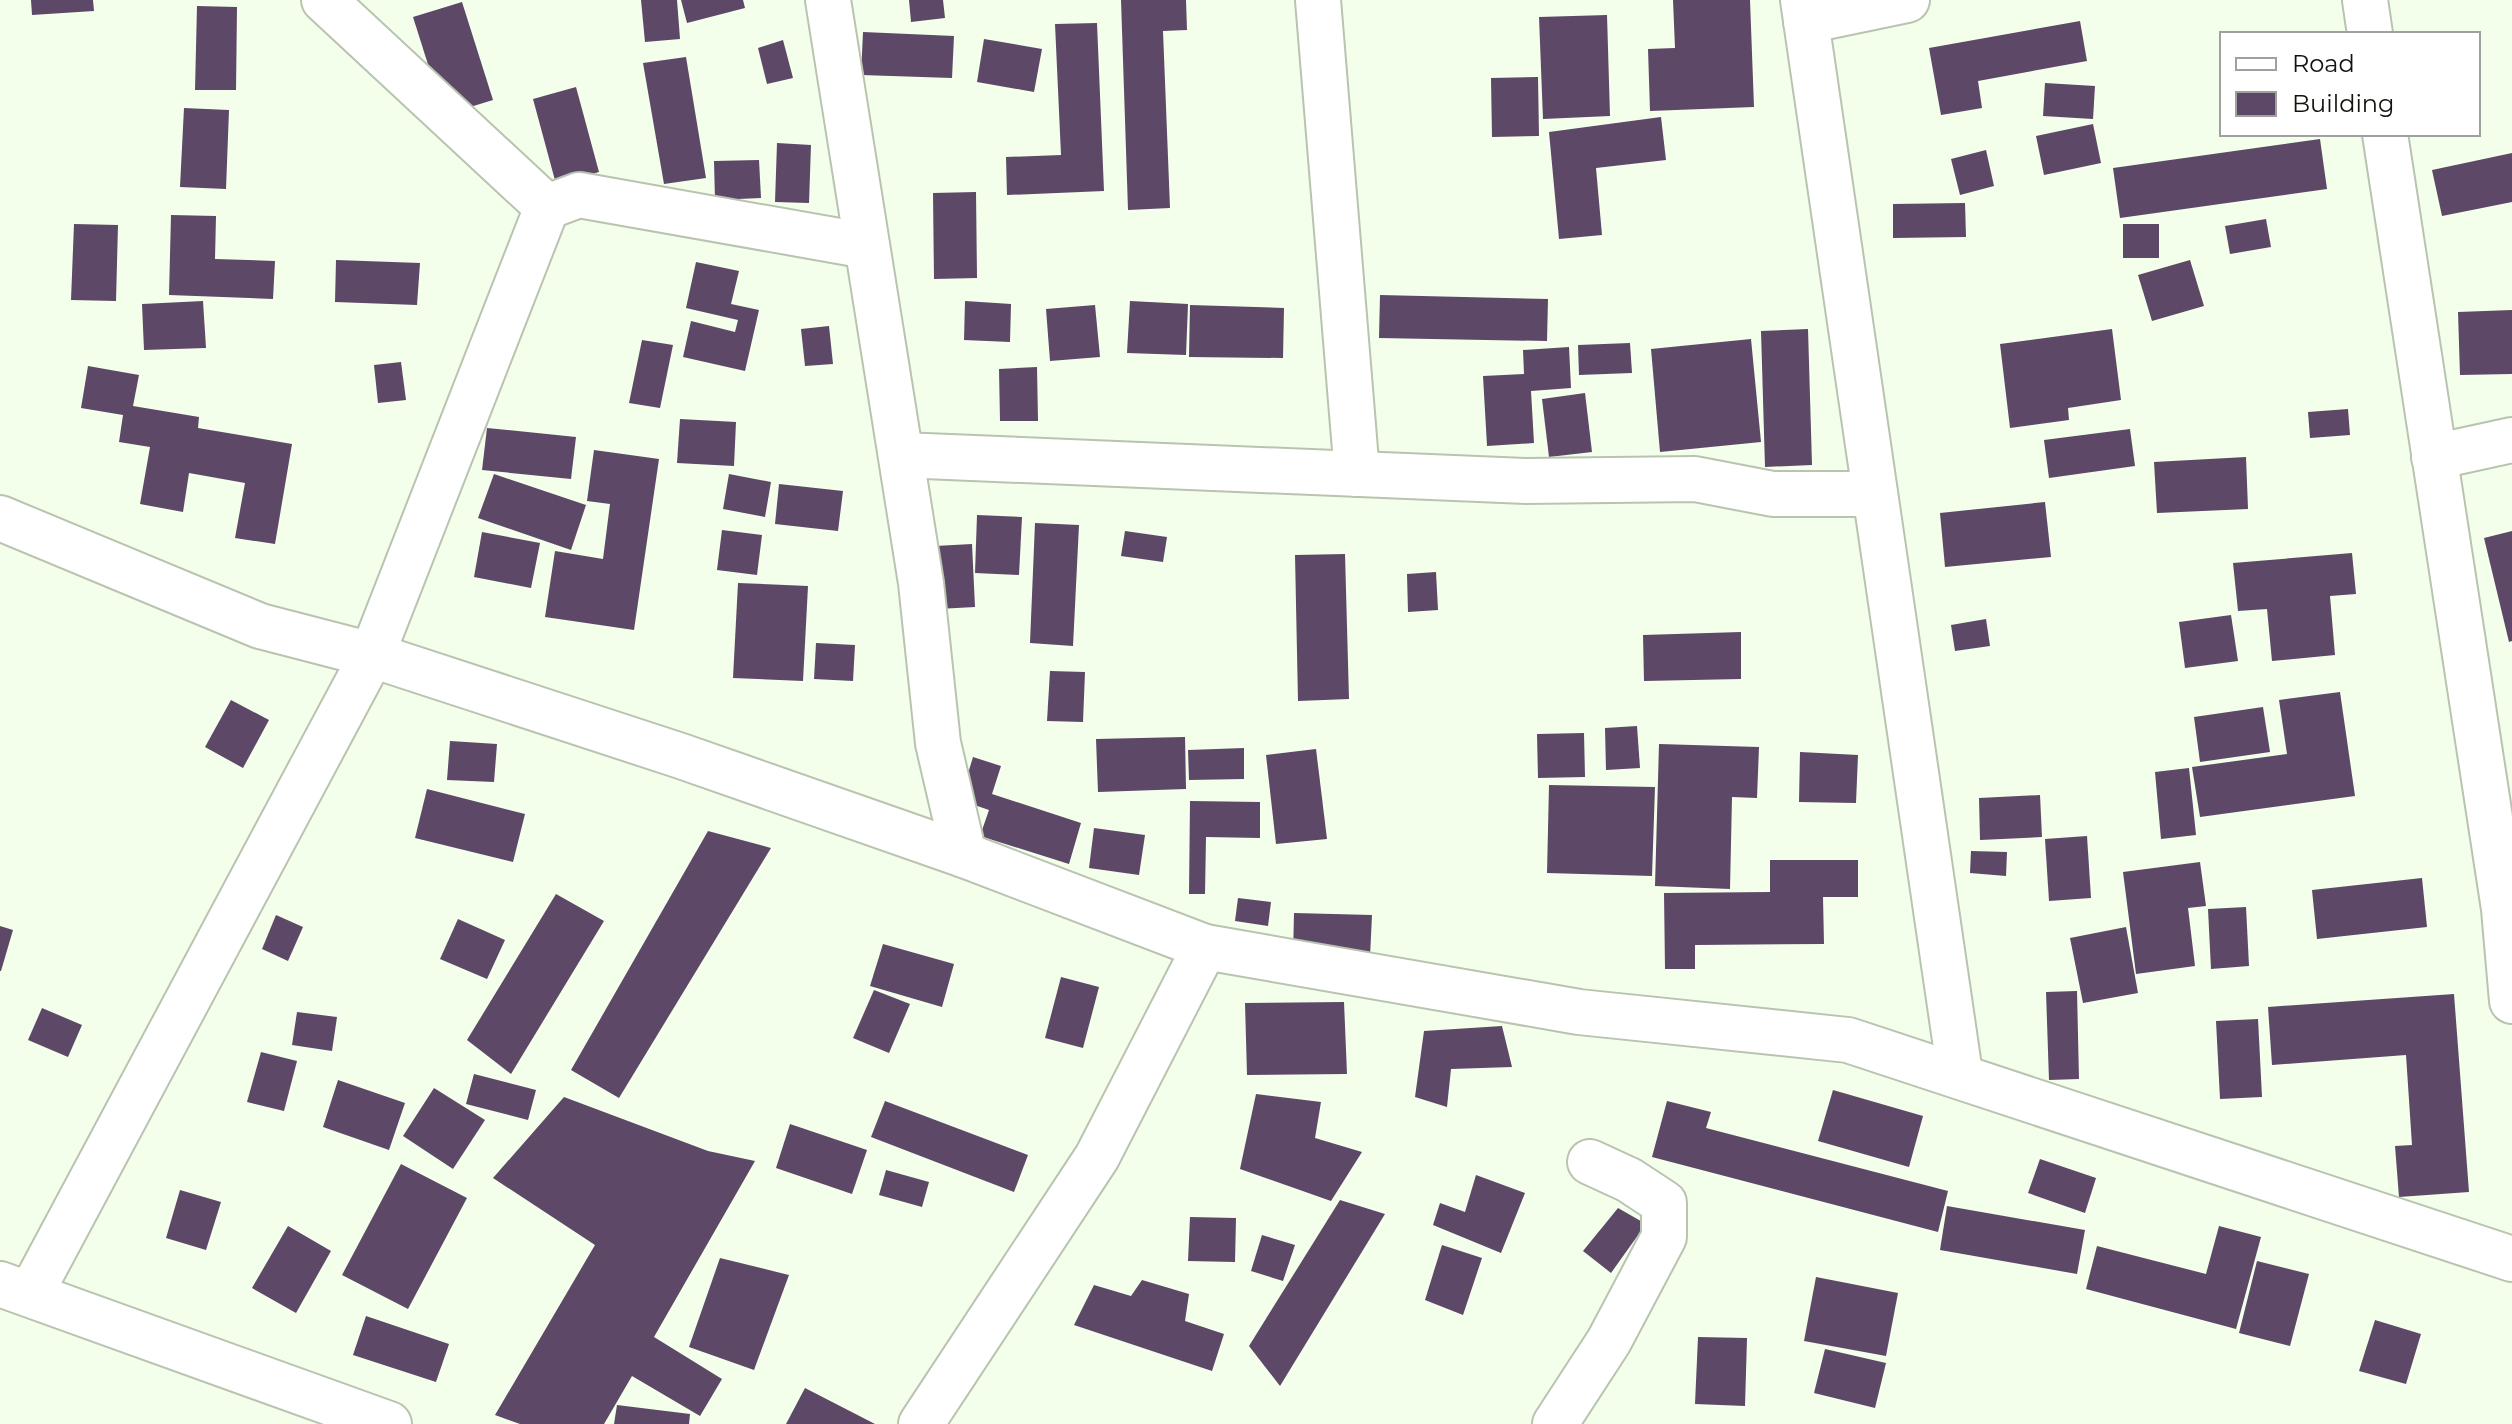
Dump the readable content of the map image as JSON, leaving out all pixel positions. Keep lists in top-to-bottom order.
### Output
{
  "legend": ["Road", "Building"]
}
